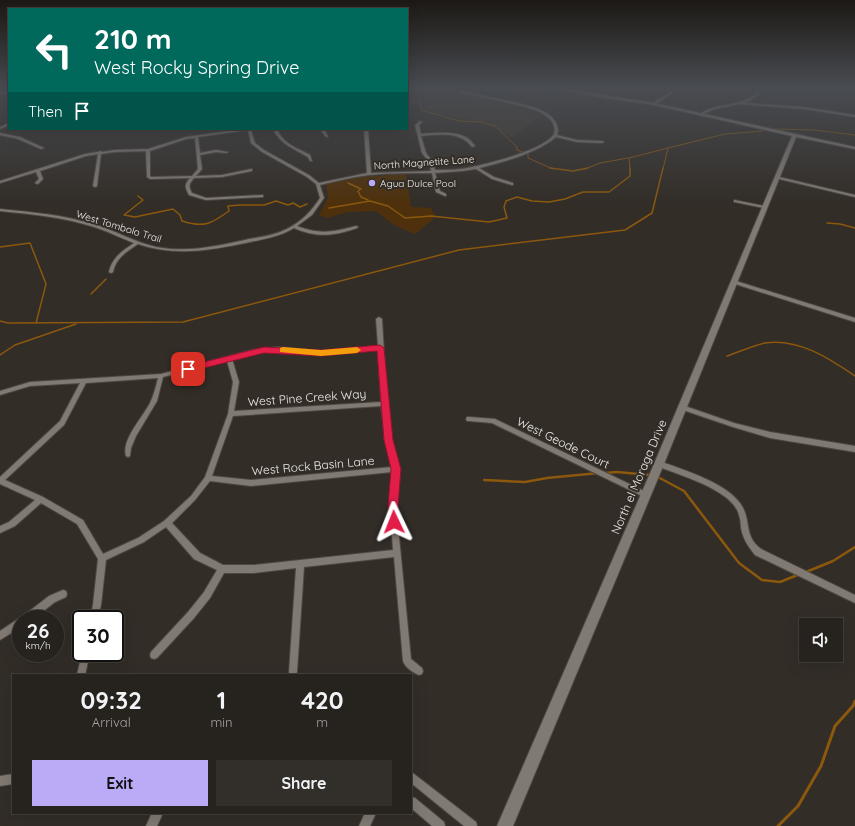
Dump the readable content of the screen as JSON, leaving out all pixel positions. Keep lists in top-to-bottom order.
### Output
{
  "streets": {
    "street": [
      "North Magnetite Lane",
      "West Tombolo Trail",
      "West Pine Creek Way",
      "West Geode Court",
      "West Rock Basin Lane",
      "North el Moraga Drive"
    ]
  },
  "crossings": [
    ["North Magnetite Lane", "West Tombolo Trail"],
    ["West Geode Court", "North el Moraga Drive"]
  ],
  "places": ["Agua Dulce Pool"],
  "page": {
    "turn": ["210 m", "West Rocky Spring Drive"],
    "then": "Then",
    "speed": "26 km/h",
    "limit": "30",
    "eta": [
      "09:32",
      "Arrival",
      "1",
      "min",
      "420",
      "m"
    ],
    "buttons": ["Exit", "Share"]
  }
}
